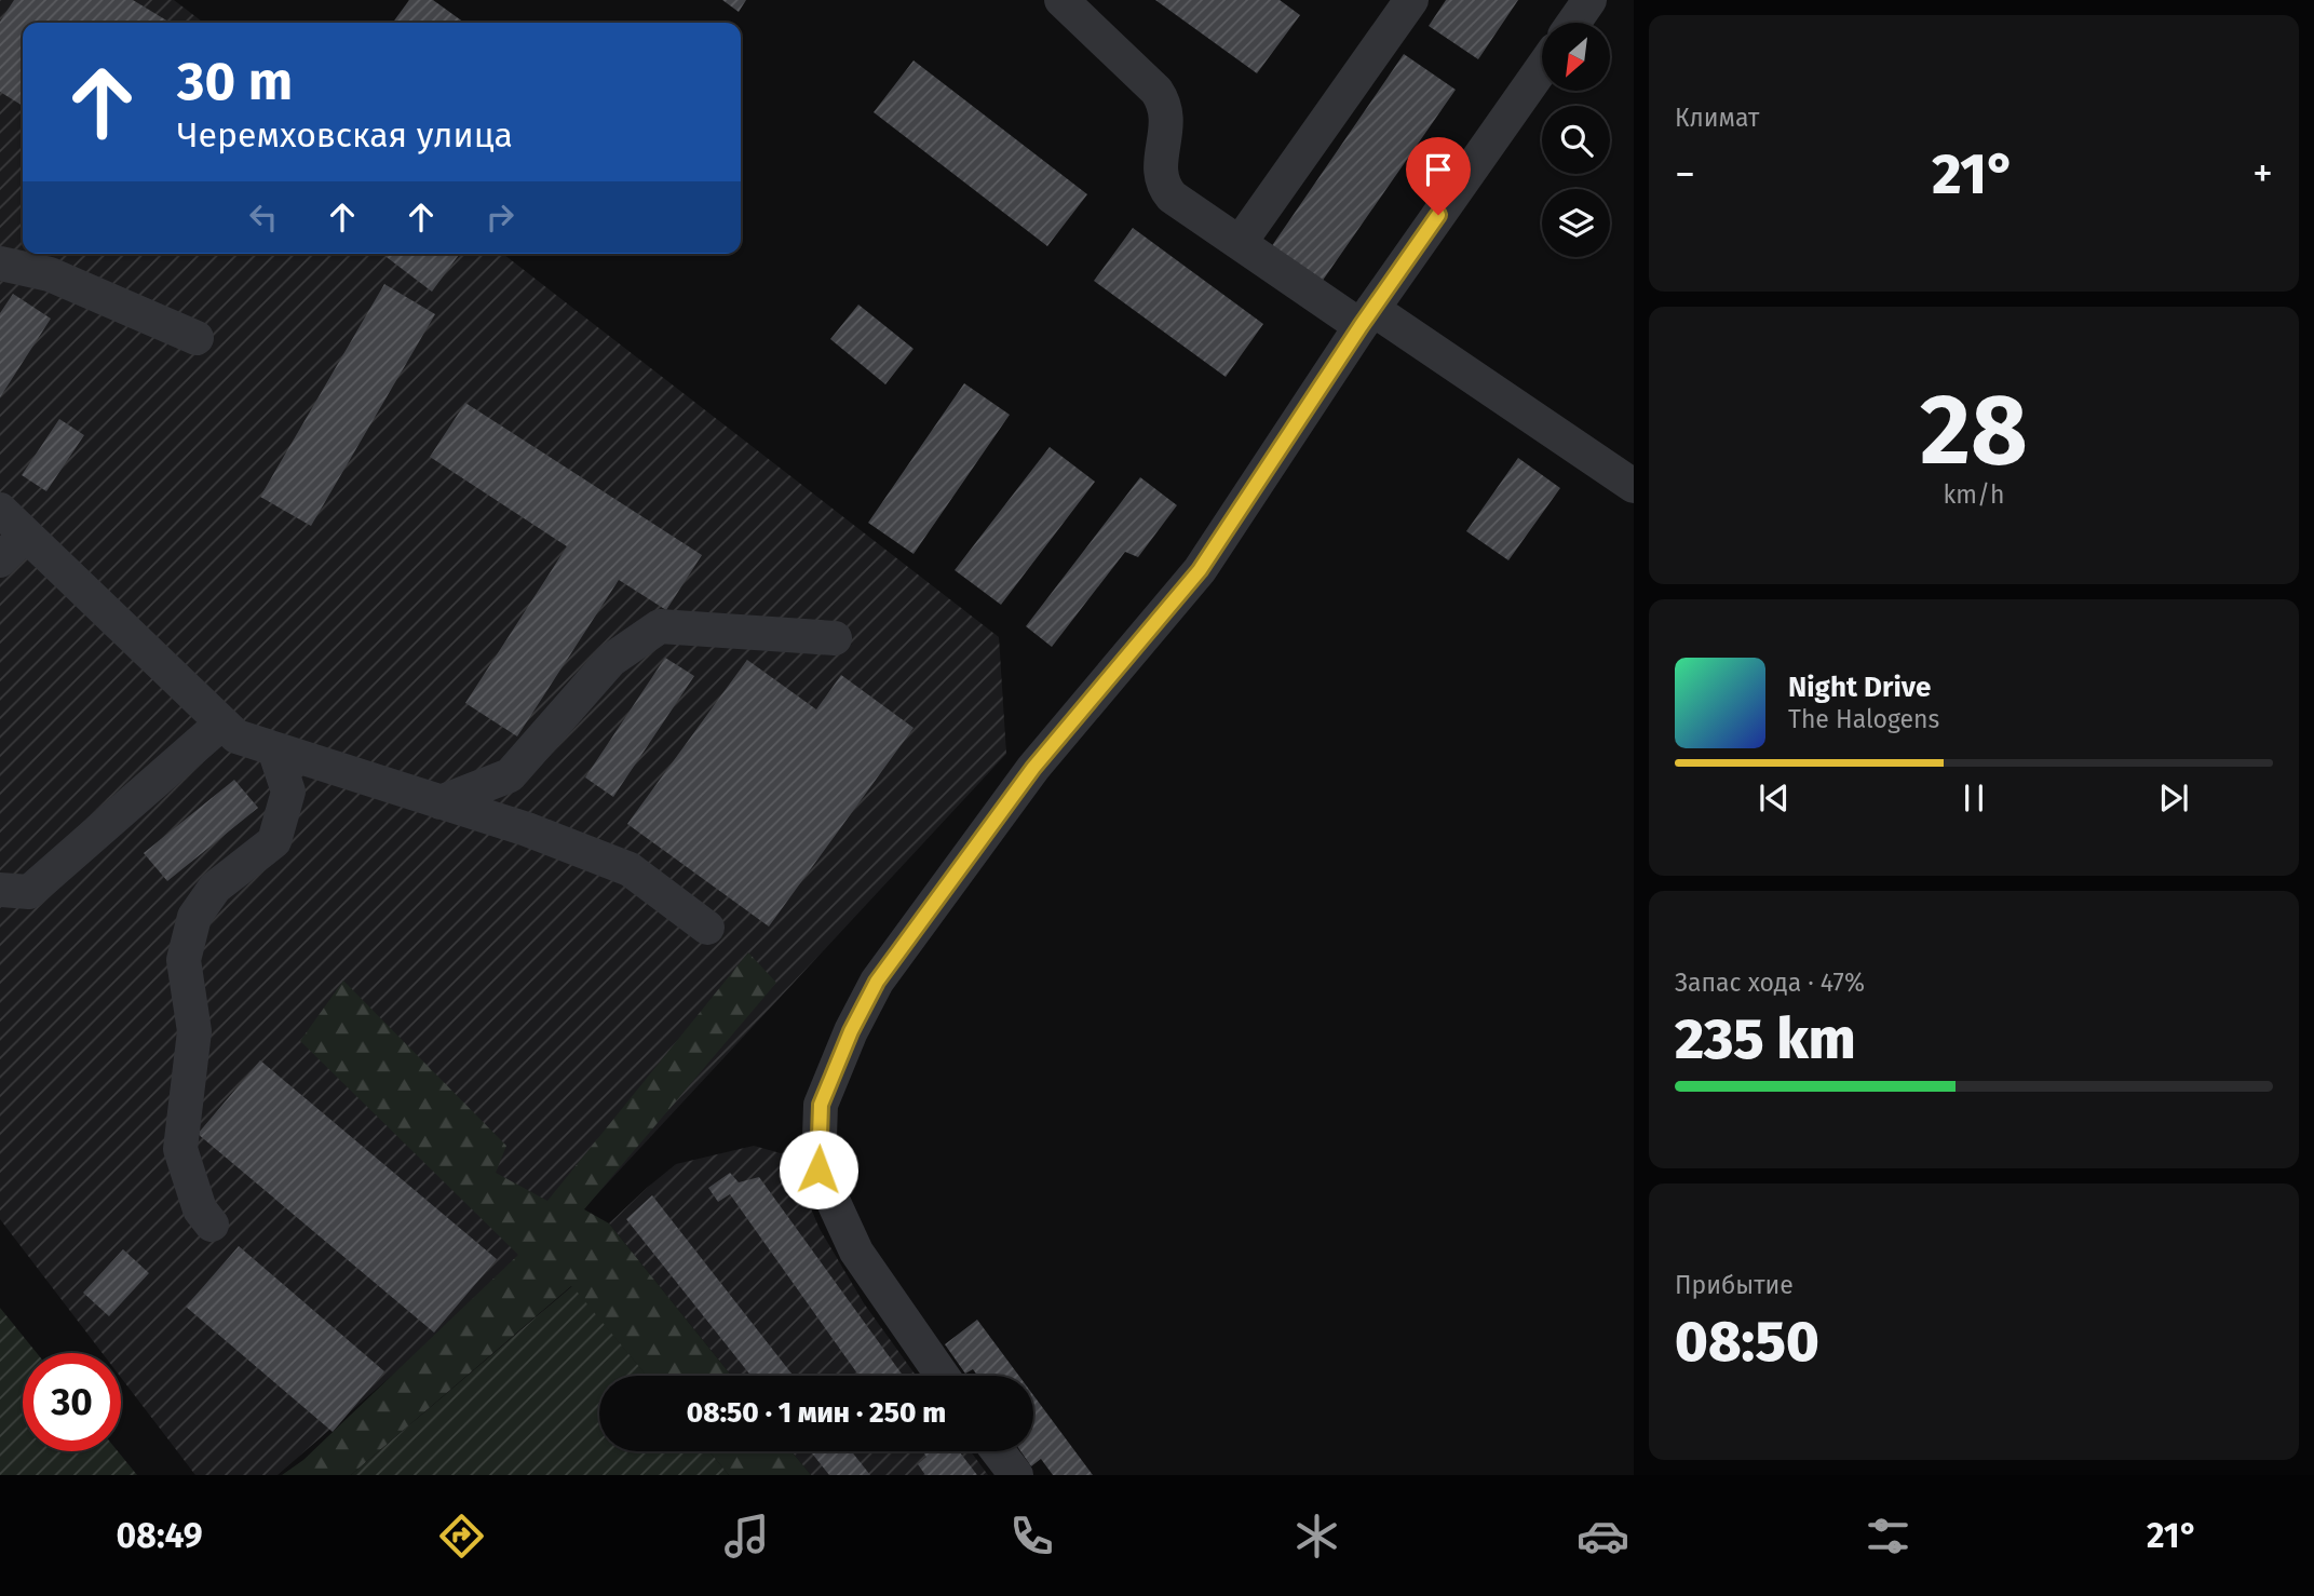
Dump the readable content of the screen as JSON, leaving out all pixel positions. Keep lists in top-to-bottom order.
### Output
{
  "north": "bottom left",
  "page": {
    "tile": [
      "Климат",
      ["28", "km/h"],
      ["Запас хода · 47%", "235 km"],
      ["Прибытие", "08:50"]
    ],
    "turn": ["30 m", "Черемховская улица"],
    "heat": ["−", "21°", "+"],
    "song": ["Night Drive", "The Halogens"],
    "limit": "30",
    "trip": "08:50 · 1 мин · 250 m",
    "tabs": ["08:49", "21°"]
  }
}
